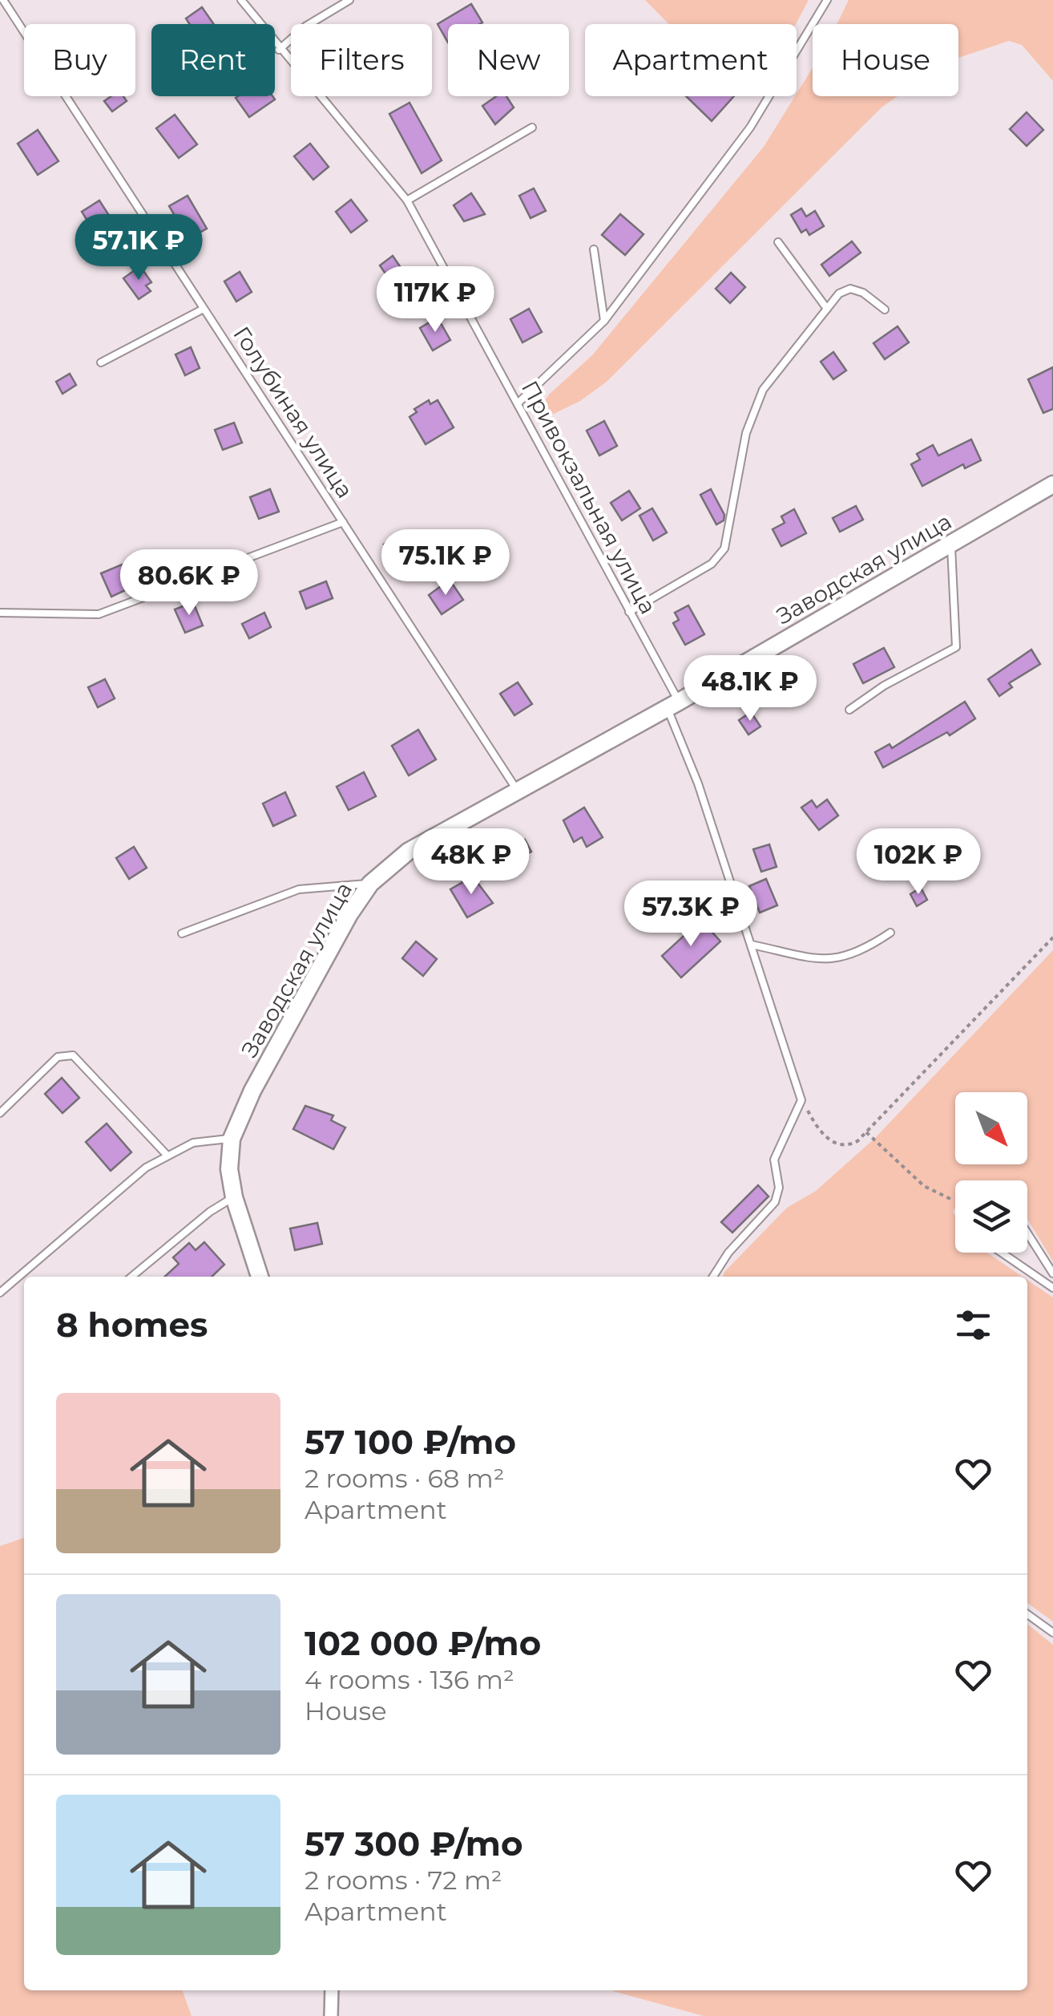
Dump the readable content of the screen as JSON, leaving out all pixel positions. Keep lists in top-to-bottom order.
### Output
{
  "streets": {
    "street": ["Заводская улица"],
    "lane": ["Голубиная улица", "Привокзальная улица"]
  },
  "crossings": [
    ["Голубиная улица", "Заводская улица"],
    ["Привокзальная улица", "Заводская улица"]
  ],
  "north": "bottom right",
  "page": {
    "chip": [
      "Buy",
      "Rent",
      "Filters",
      "New",
      "Apartment",
      "House"
    ],
    "price": [
      "57.1K ₽",
      "117K ₽",
      "75.1K ₽",
      "80.6K ₽",
      "48.1K ₽",
      "48K ₽",
      "102K ₽",
      "57.3K ₽"
    ],
    "heading": "8 homes",
    "list": [
      {
        "name": "57 100 ₽/mo",
        "note": "2 rooms · 68 m² · Apartment"
      },
      {
        "name": "102 000 ₽/mo",
        "note": "4 rooms · 136 m² · House"
      },
      {
        "name": "57 300 ₽/mo",
        "note": "2 rooms · 72 m² · Apartment"
      }
    ]
  }
}
